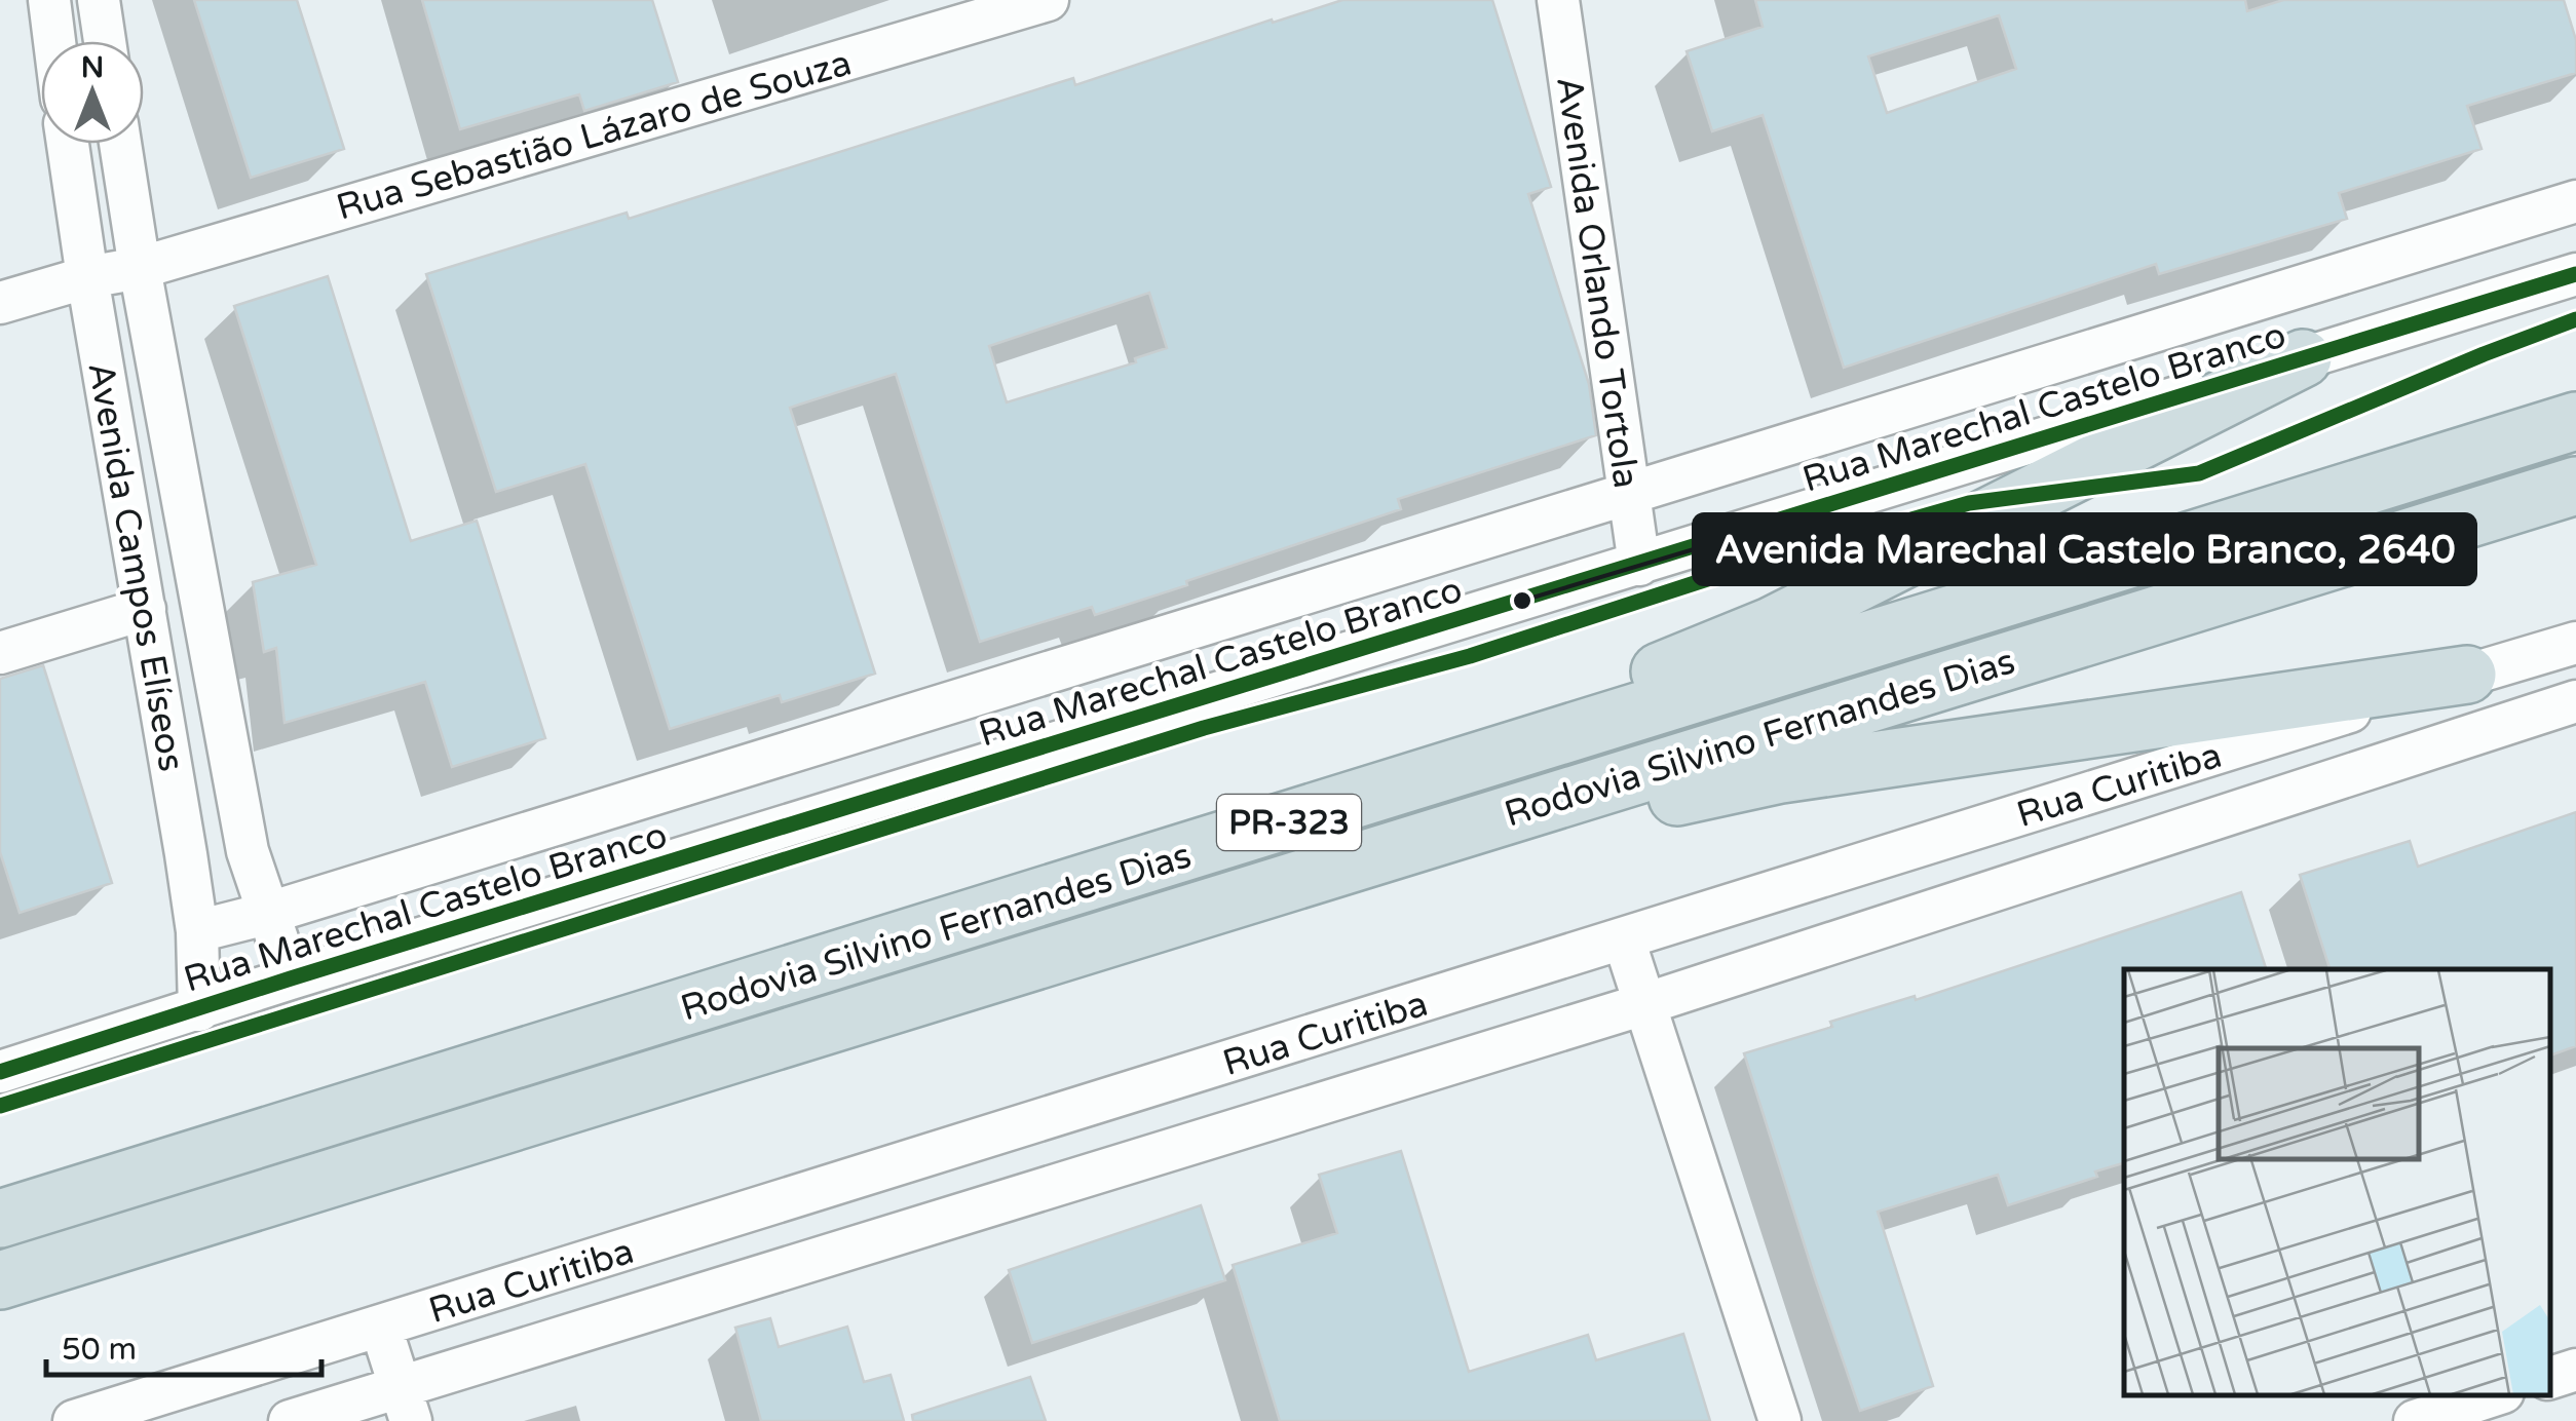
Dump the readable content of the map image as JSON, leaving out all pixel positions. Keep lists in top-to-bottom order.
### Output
{
  "streets": {
    "highway": ["Rodovia Silvino Fernandes Dias", "PR-323"],
    "street": [
      "Rua Sebastião Lázaro de Souza",
      "Avenida Orlando Tortola",
      "Rua Marechal Castelo Branco",
      "Avenida Campos Elíseos",
      "Rua Curitiba"
    ]
  },
  "crossings": [
    ["Rua Sebastião Lázaro de Souza", "Avenida Campos Elíseos"],
    ["Avenida Orlando Tortola", "Rua Marechal Castelo Branco"],
    ["Rua Marechal Castelo Branco", "Avenida Campos Elíseos"]
  ],
  "places": ["Avenida Marechal Castelo Branco, 2640"],
  "scale_bar": "50 m",
  "north": "top"
}
